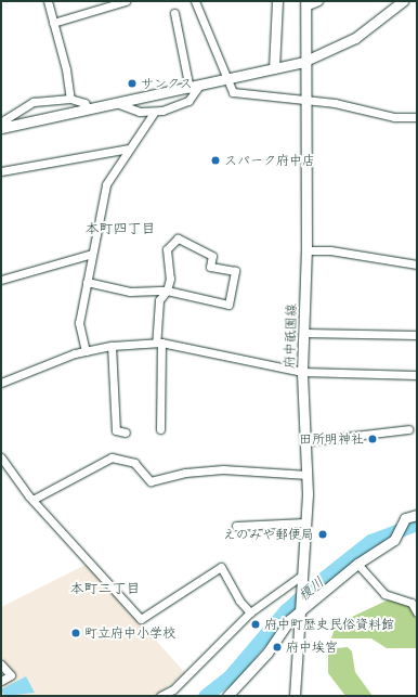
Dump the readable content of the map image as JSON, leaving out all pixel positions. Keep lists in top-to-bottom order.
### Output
{
  "streets": {
    "main road": ["府中祇園線"]
  },
  "districts": ["本町四丁目", "本町二丁目"],
  "water": ["榎川"],
  "places": [
    "サンクス",
    "スパーク府中店",
    "田所明神社",
    "えのみや郵便局",
    "府中町歴史民俗資料館",
    "町立府中小学校",
    "府中埃宮"
  ]
}
